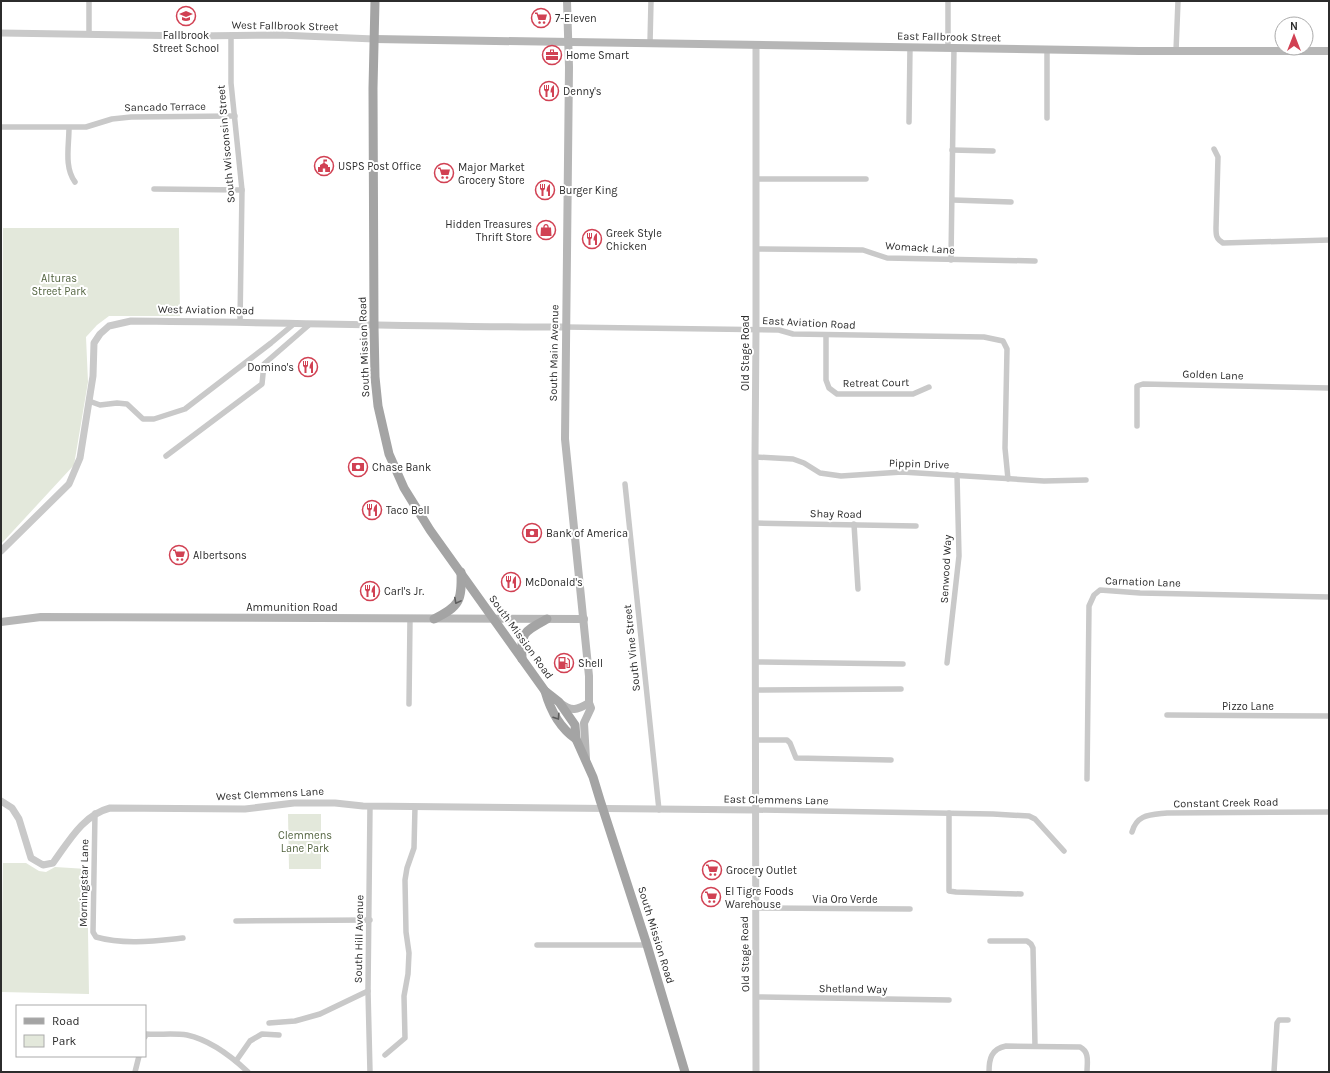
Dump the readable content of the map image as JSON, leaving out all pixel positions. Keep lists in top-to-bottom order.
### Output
{
  "streets": {
    "main road": [
      "West Fallbrook Street",
      "East Fallbrook Street",
      "South Mission Road",
      "South Main Avenue",
      "Ammunition Road"
    ],
    "street": [
      "Sancado Terrace",
      "South Wisconsin Street",
      "Womack Lane",
      "West Aviation Road",
      "East Aviation Road",
      "Old Stage Road",
      "Golden Lane",
      "Retreat Court",
      "Pippin Drive",
      "Shay Road",
      "Senwood Way",
      "Carnation Lane",
      "South Vine Street",
      "Pizzo Lane",
      "West Clemmens Lane",
      "East Clemmens Lane",
      "Constant Creek Road",
      "Morningstar Lane",
      "Via Oro Verde",
      "South Hill Avenue",
      "Shetland Way"
    ]
  },
  "crossings": [
    ["West Fallbrook Street", "East Fallbrook Street"],
    ["West Fallbrook Street", "South Wisconsin Street"],
    ["West Fallbrook Street", "South Mission Road"],
    ["West Fallbrook Street", "South Main Avenue"],
    ["East Fallbrook Street", "South Main Avenue"],
    ["East Fallbrook Street", "Old Stage Road"],
    ["Sancado Terrace", "South Wisconsin Street"],
    ["South Wisconsin Street", "West Aviation Road"],
    ["Womack Lane", "Old Stage Road"],
    ["West Aviation Road", "East Aviation Road"],
    ["West Aviation Road", "South Mission Road"],
    ["West Aviation Road", "South Main Avenue"],
    ["East Aviation Road", "South Main Avenue"],
    ["East Aviation Road", "Old Stage Road"],
    ["East Aviation Road", "Retreat Court"],
    ["East Aviation Road", "Pippin Drive"],
    ["South Mission Road", "South Main Avenue"],
    ["South Mission Road", "Ammunition Road"],
    ["South Mission Road", "West Clemmens Lane"],
    ["South Mission Road", "East Clemmens Lane"],
    ["South Main Avenue", "Ammunition Road"],
    ["Old Stage Road", "Pippin Drive"],
    ["Old Stage Road", "Shay Road"],
    ["Old Stage Road", "East Clemmens Lane"],
    ["Old Stage Road", "Via Oro Verde"],
    ["Old Stage Road", "Shetland Way"],
    ["Pippin Drive", "Senwood Way"],
    ["South Vine Street", "East Clemmens Lane"],
    ["West Clemmens Lane", "East Clemmens Lane"],
    ["West Clemmens Lane", "Morningstar Lane"],
    ["West Clemmens Lane", "South Hill Avenue"]
  ],
  "parks": ["Alturas Street Park", "Clemmens Lane Park"],
  "places": {
    "school or university": ["Fallbrook Street School"],
    "supermarket": [
      "7-Eleven",
      "Major Market Grocery Store",
      "Albertsons",
      "Grocery Outlet",
      "El Tigre Foods Warehouse"
    ],
    "office": ["Home Smart"],
    "restaurant": [
      "Denny's",
      "Burger King",
      "Greek Style Chicken",
      "Domino's",
      "Taco Bell",
      "McDonald's",
      "Carl's Jr."
    ],
    "public building": ["USPS Post Office"],
    "shop": ["Hidden Treasures Thrift Store"],
    "bank": ["Chase Bank", "Bank of America"],
    "fuel station": ["Shell"]
  },
  "legend": ["Road", "Park"],
  "north": "top"
}
